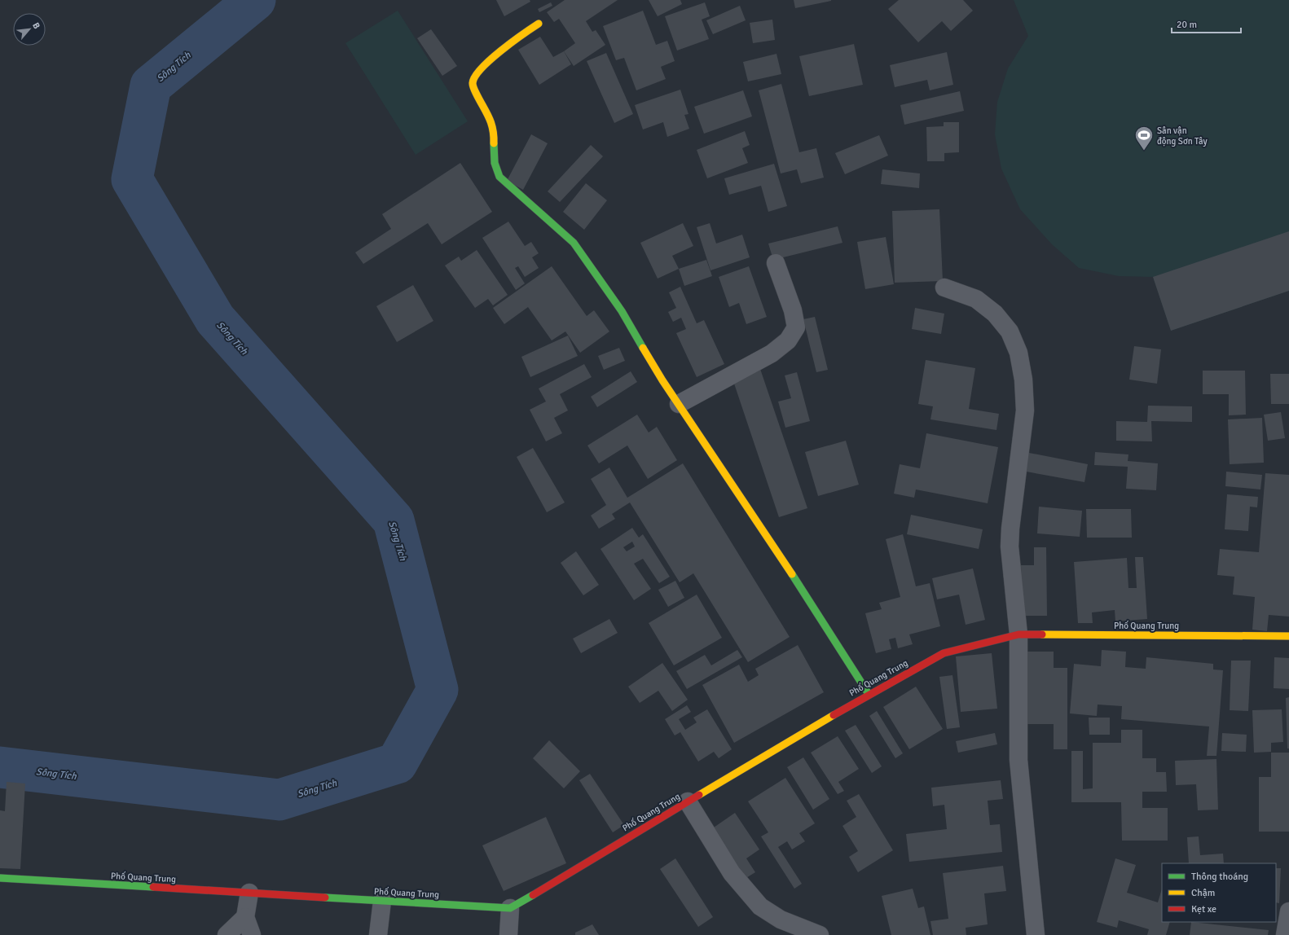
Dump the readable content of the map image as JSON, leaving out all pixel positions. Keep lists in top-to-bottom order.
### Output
{
  "streets": {
    "street": ["Phố Quang Trung"]
  },
  "water": ["Sông Tích"],
  "places": {
    "sports": ["Sân vận động Sơn Tây"]
  },
  "legend": ["Thông thoáng", "Chậm", "Kẹt xe"],
  "scale_bar": "20 m",
  "north": "top right"
}
